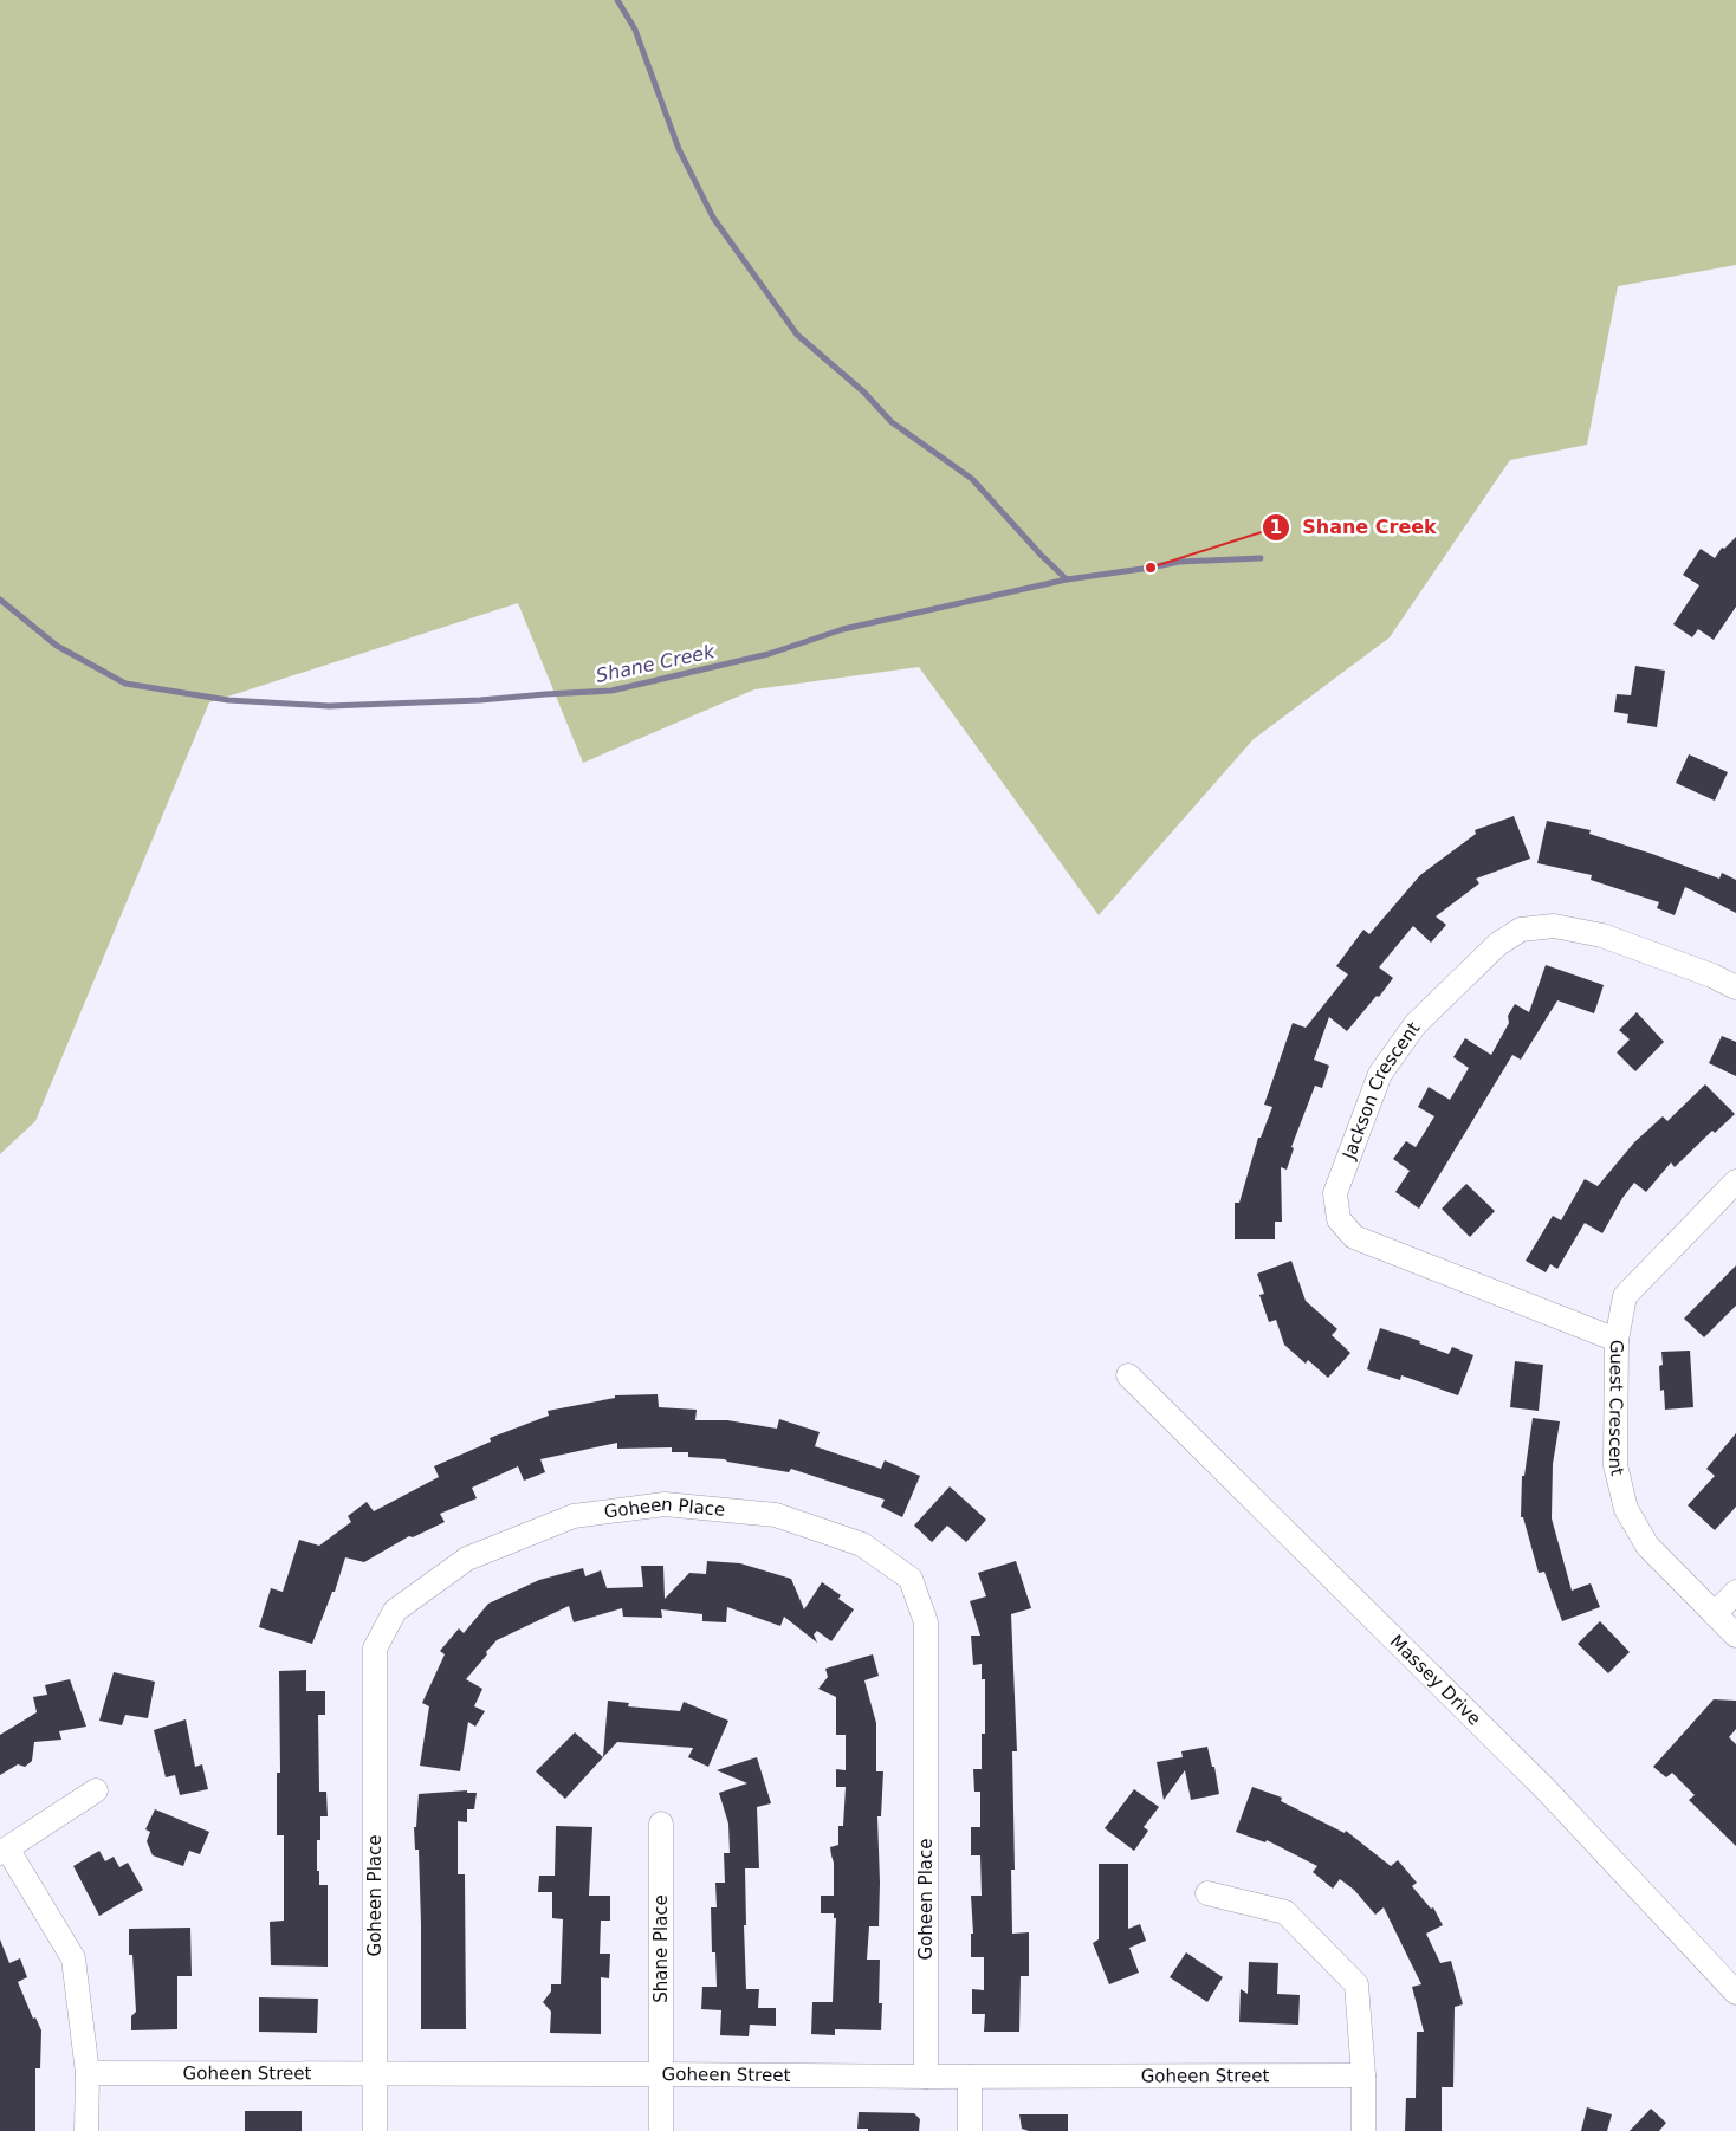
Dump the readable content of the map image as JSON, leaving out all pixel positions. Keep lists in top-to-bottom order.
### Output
{
  "streets": {
    "street": [
      "Jackson Crescent",
      "Guest Crescent",
      "Goheen Place",
      "Massey Drive",
      "Shane Place",
      "Goheen Street"
    ]
  },
  "crossings": [
    ["Jackson Crescent", "Guest Crescent"],
    ["Goheen Place", "Goheen Street"],
    ["Shane Place", "Goheen Street"]
  ],
  "water": ["Shane Creek"],
  "places": ["Shane Creek"]
}
